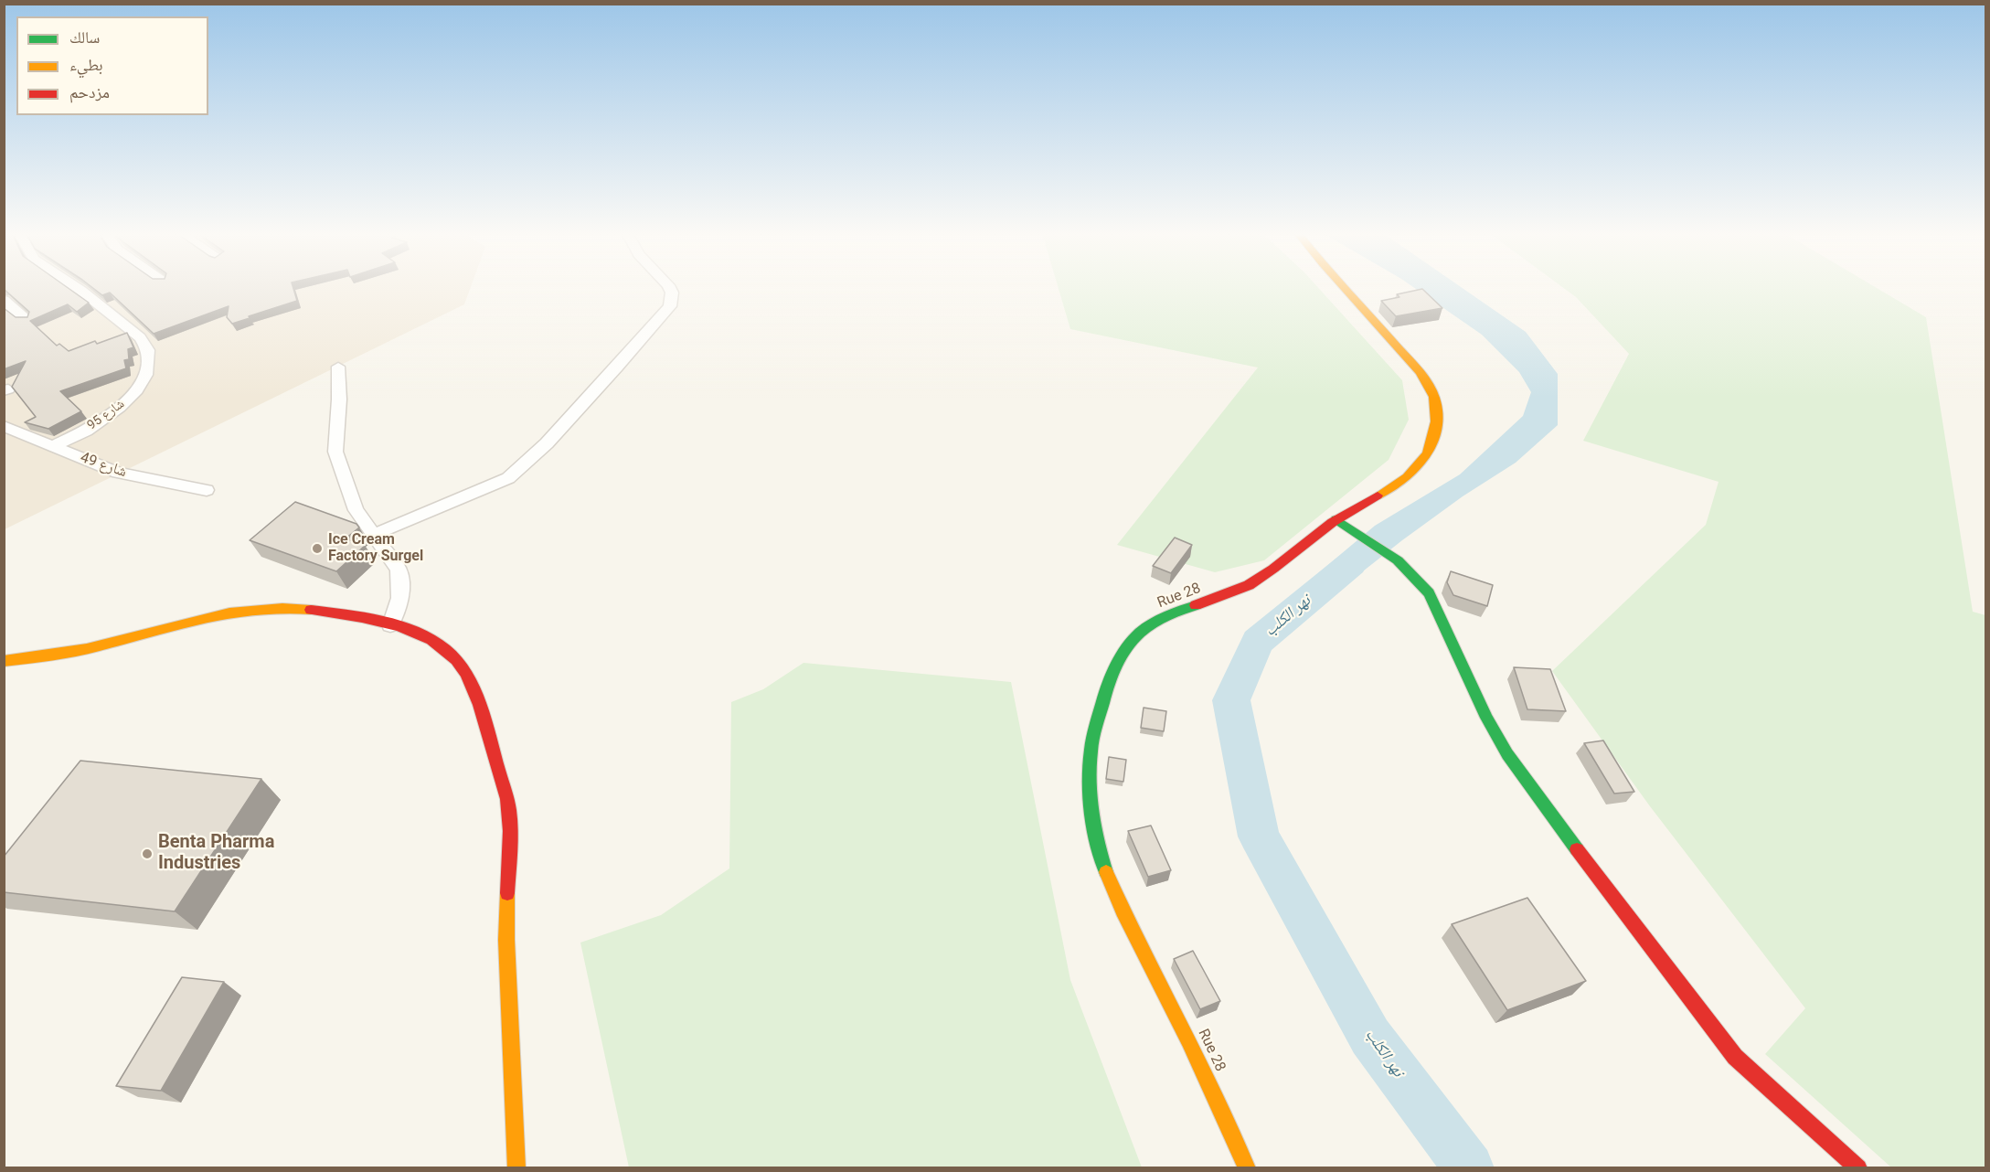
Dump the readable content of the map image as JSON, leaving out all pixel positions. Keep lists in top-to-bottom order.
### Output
{
  "streets": {
    "street": ["شارع 95", "شارع 49", "Rue 28"]
  },
  "crossings": [
    ["شارع 95", "شارع 49"]
  ],
  "water": ["نهر الكلب"],
  "places": ["Ice Cream Factory Surgel", "Benta Pharma Industries"],
  "legend": ["سالك", "بطيء", "مزدحم"]
}
